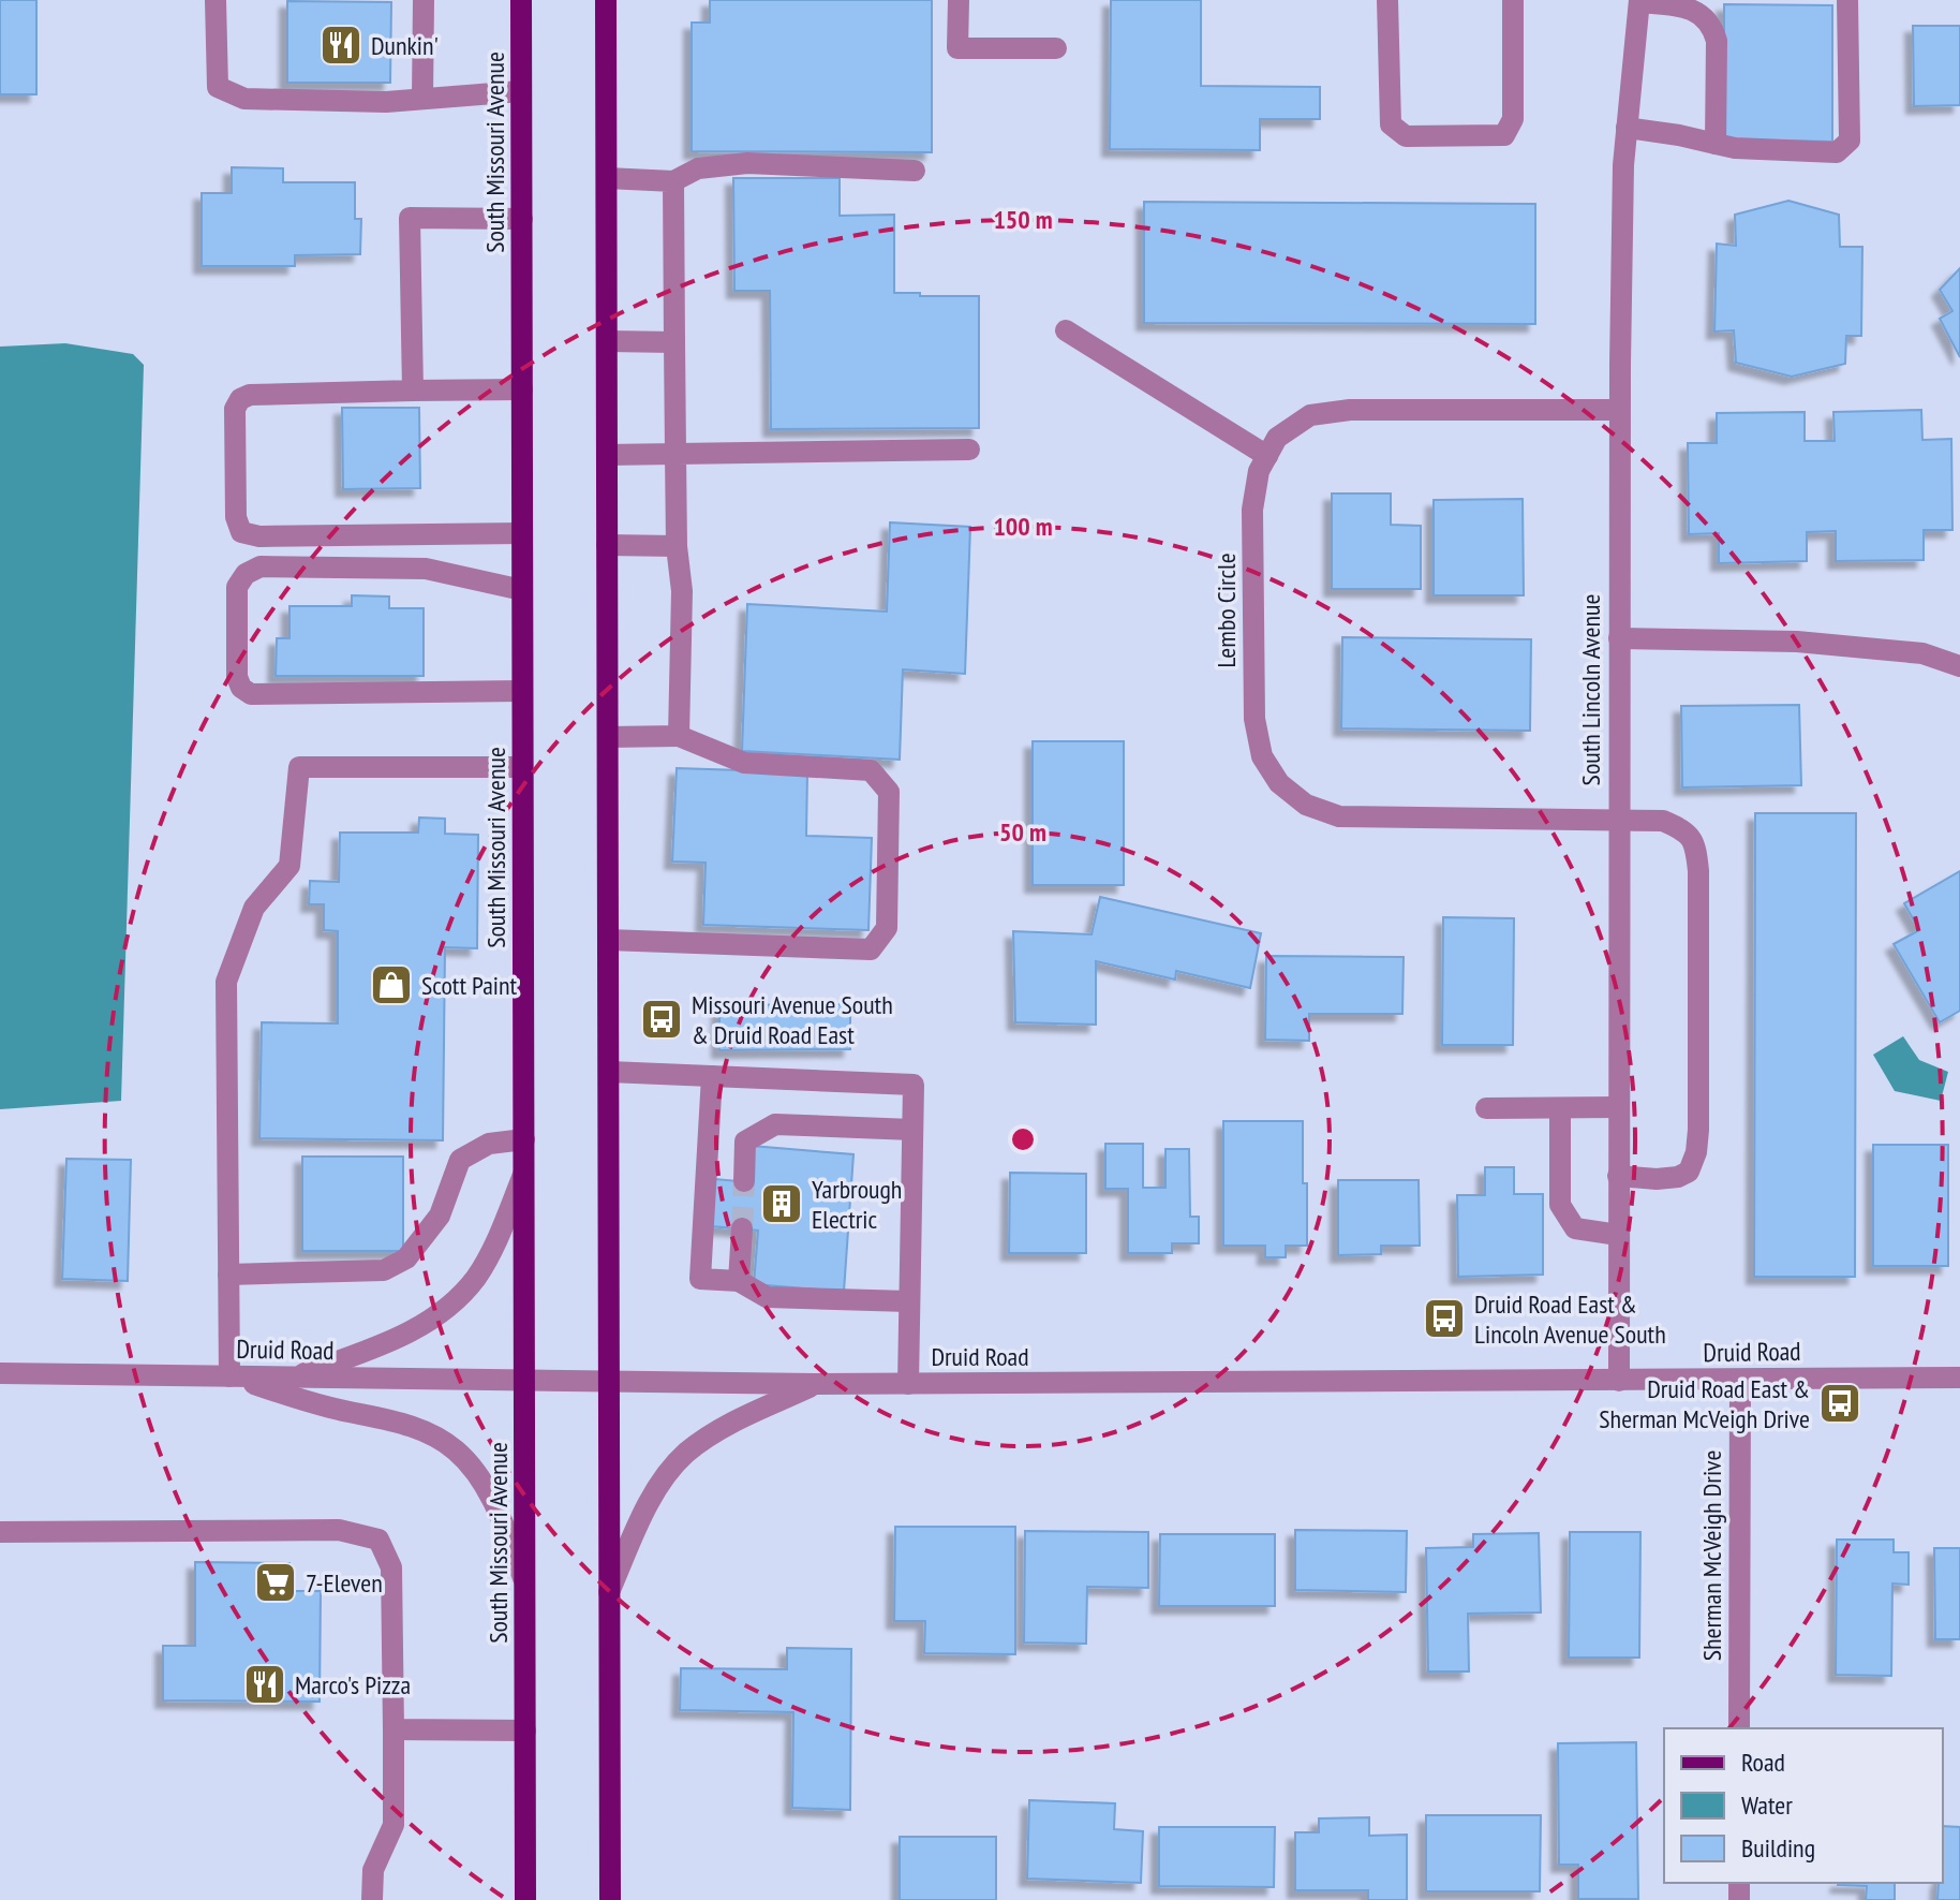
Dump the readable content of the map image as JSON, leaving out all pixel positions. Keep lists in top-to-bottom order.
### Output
{
  "streets": {
    "main road": ["South Missouri Avenue"],
    "street": [
      "Lembo Circle",
      "South Lincoln Avenue",
      "Druid Road",
      "Sherman McVeigh Drive"
    ]
  },
  "crossings": [
    ["South Missouri Avenue", "Druid Road"],
    ["Lembo Circle", "South Lincoln Avenue"],
    ["South Lincoln Avenue", "Druid Road"],
    ["Druid Road", "Sherman McVeigh Drive"]
  ],
  "places": {
    "restaurant": ["Dunkin'", "Marco's Pizza"],
    "shop": ["Scott Paint"],
    "bus stop": ["Missouri Avenue South & Druid Road East", "Druid Road East & Lincoln Avenue South", "Druid Road East & Sherman McVeigh Drive"],
    "building": ["Yarbrough Electric"],
    "supermarket": ["7-Eleven"]
  },
  "legend": ["Road", "Water", "Building"],
  "rings": ["150 m", "100 m", "50 m"]
}
